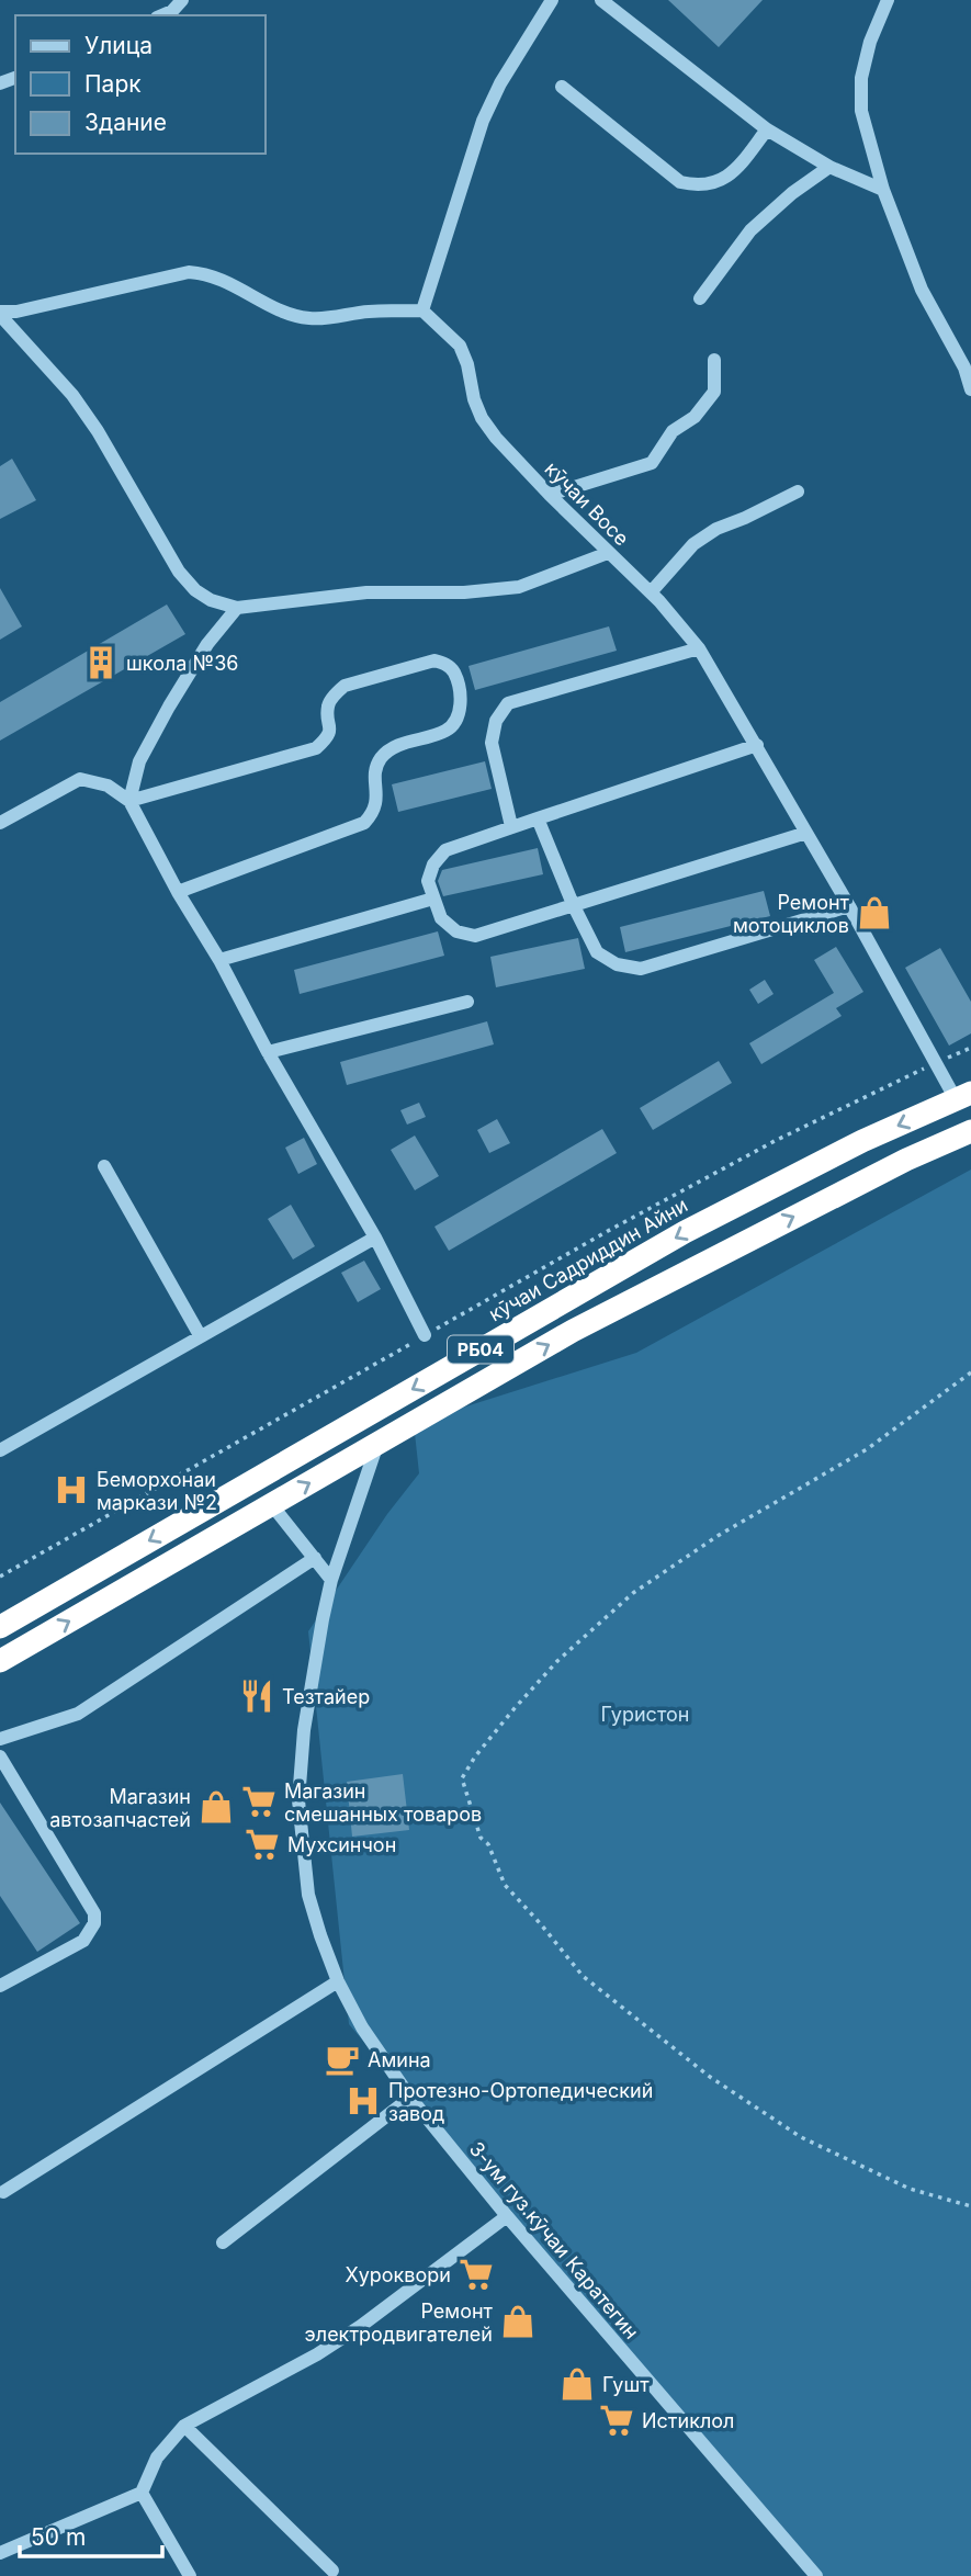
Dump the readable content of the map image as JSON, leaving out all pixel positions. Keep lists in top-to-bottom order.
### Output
{
  "streets": {
    "highway": ["кӯчаи Садриддин Айни", "РБ04"],
    "street": ["кӯчаи Восе", "3-ум гуз.кӯчаи Каратегин"]
  },
  "crossings": [
    ["кӯчаи Восе", "кӯчаи Садриддин Айни"],
    ["РБ04", "3-ум гуз.кӯчаи Каратегин"]
  ],
  "parks": ["Гуристон"],
  "places": {
    "building": ["школа №36"],
    "shop": [
      "Ремонт мотоциклов",
      "Магазин автозапчастей",
      "Ремонт электродвигателей",
      "Гушт"
    ],
    "hospital": ["Беморхонаи маркази №2", "Протезно-Ортопедический завод"],
    "restaurant": ["Тезтайер"],
    "supermarket": [
      "Магазин смешанных товаров",
      "Мухсинчон",
      "Хуроквори",
      "Истиклол"
    ],
    "cafe": ["Амина"]
  },
  "legend": ["Улица", "Парк", "Здание"],
  "scale_bar": "50 m"
}
